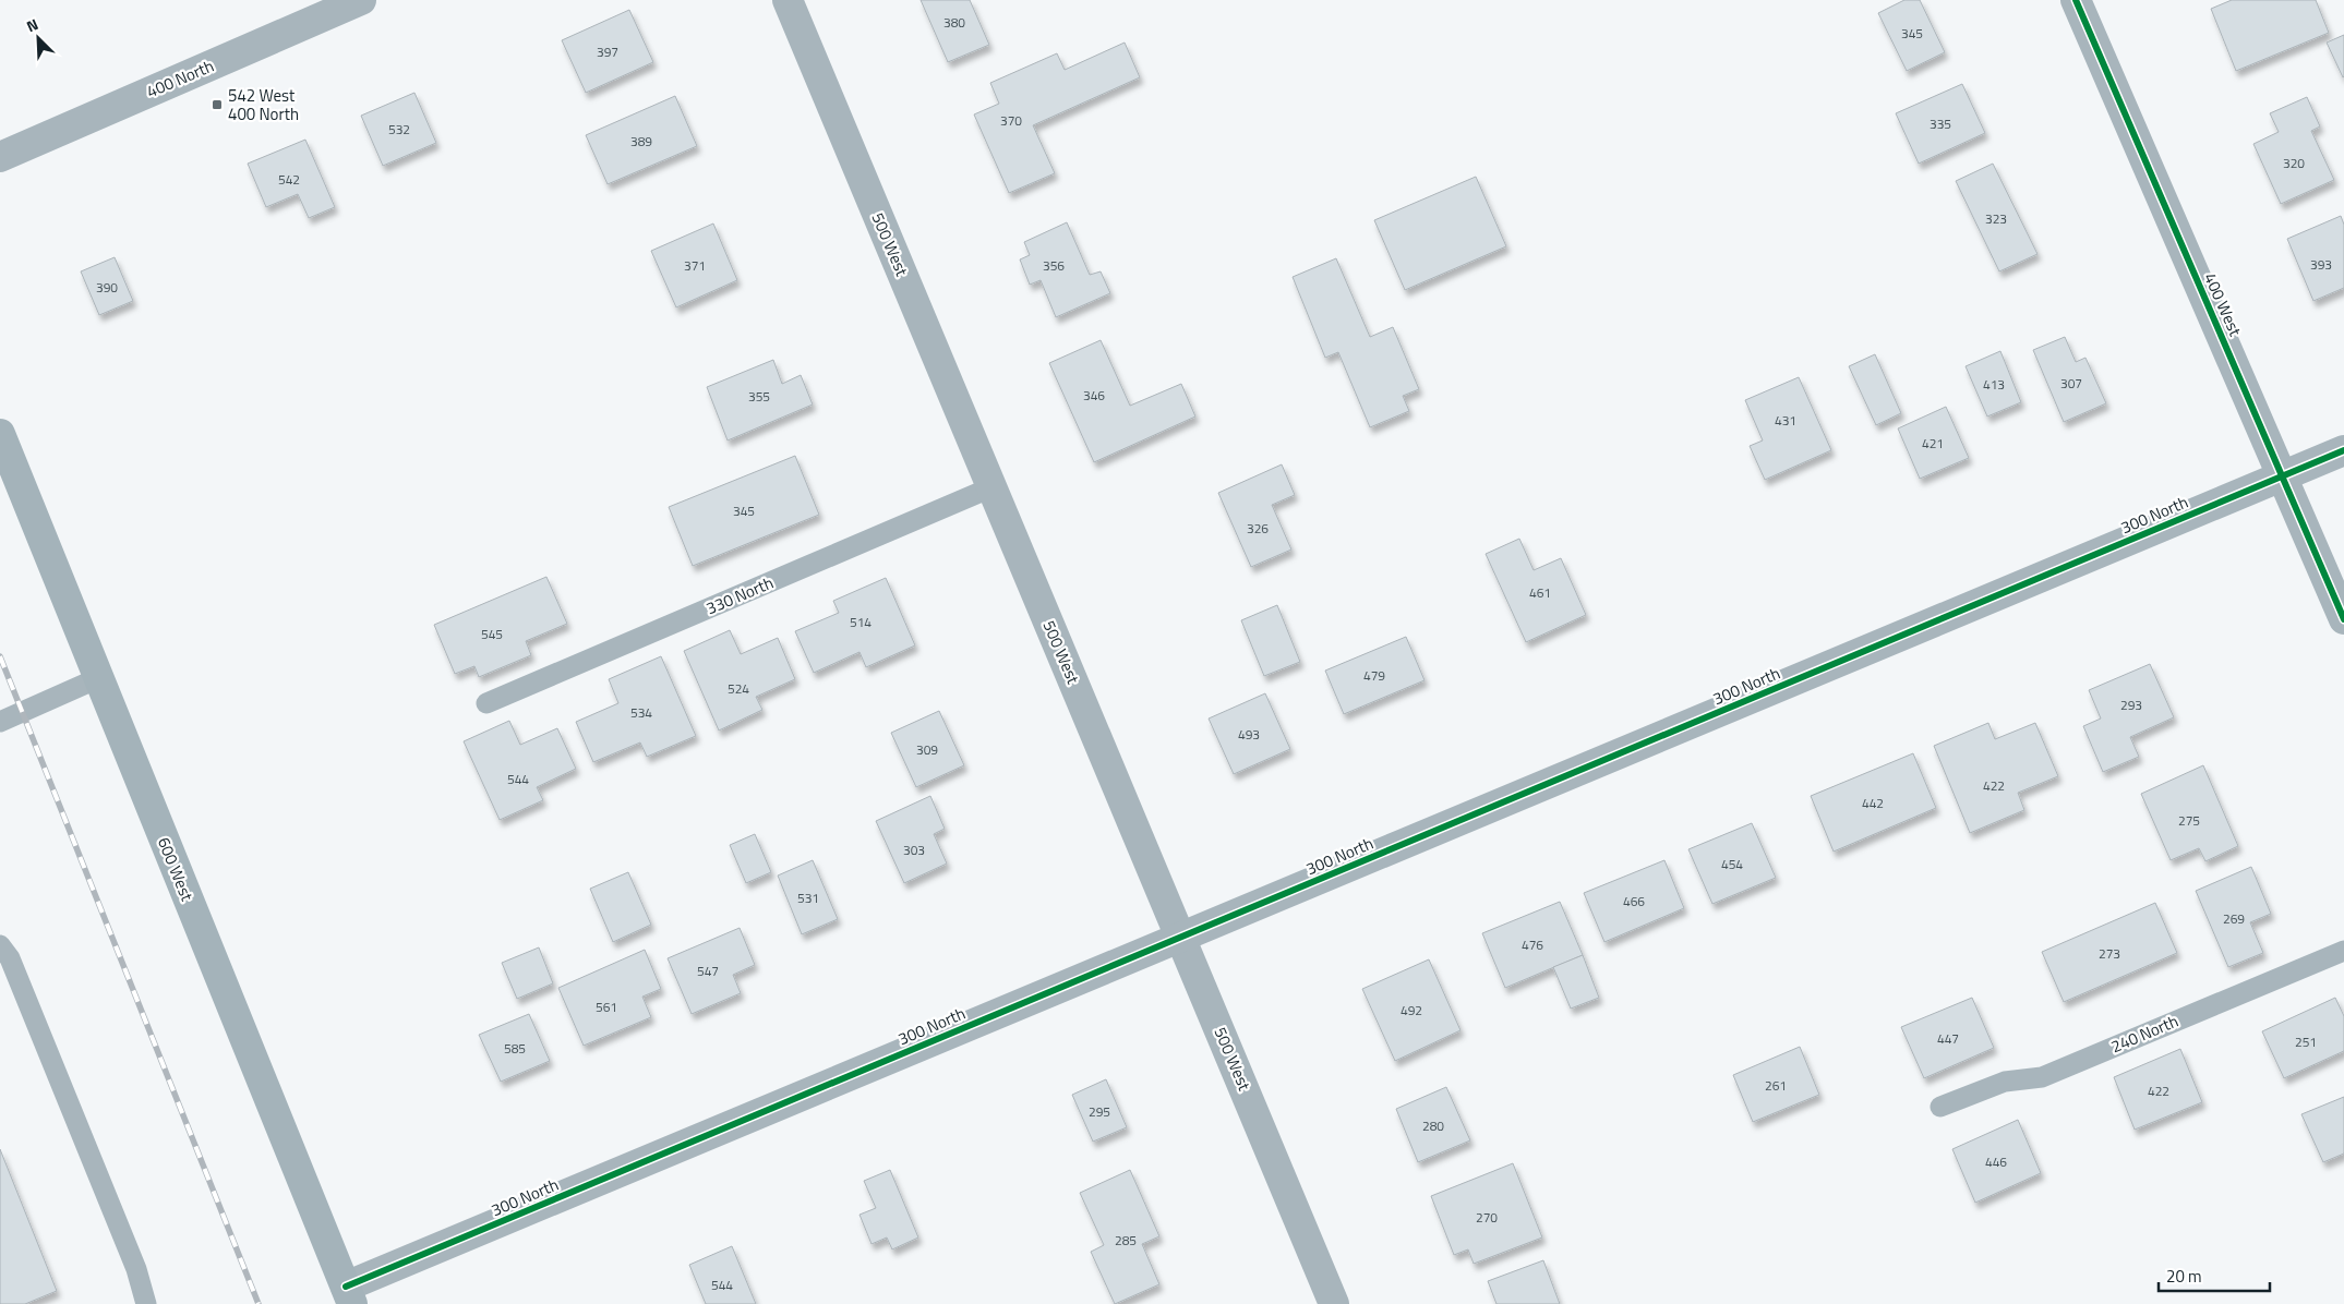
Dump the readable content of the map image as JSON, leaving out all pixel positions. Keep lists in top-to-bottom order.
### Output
{
  "streets": {
    "main road": ["600 West"],
    "street": [
      "400 North",
      "500 West",
      "400 West",
      "300 North"
    ],
    "lane": ["330 North", "240 North"]
  },
  "crossings": [
    ["500 West", "300 North"],
    ["500 West", "330 North"],
    ["400 West", "300 North"],
    ["300 North", "600 West"]
  ],
  "places": {
    "transit": ["542 West 400 North"]
  },
  "house_numbers": [
    "380",
    "345",
    "397",
    "370",
    "335",
    "532",
    "389",
    "320",
    "542",
    "323",
    "393",
    "371",
    "356",
    "390",
    "307",
    "413",
    "346",
    "355",
    "431",
    "421",
    "345",
    "326",
    "461",
    "514",
    "545",
    "479",
    "524",
    "293",
    "534",
    "493",
    "309",
    "544",
    "422",
    "442",
    "275",
    "303",
    "454",
    "531",
    "466",
    "269",
    "476",
    "273",
    "547",
    "561",
    "492",
    "447",
    "251",
    "585",
    "261",
    "422",
    "295",
    "280",
    "446",
    "270",
    "285",
    "544"
  ],
  "scale_bar": "20 m",
  "north": "top left"
}
